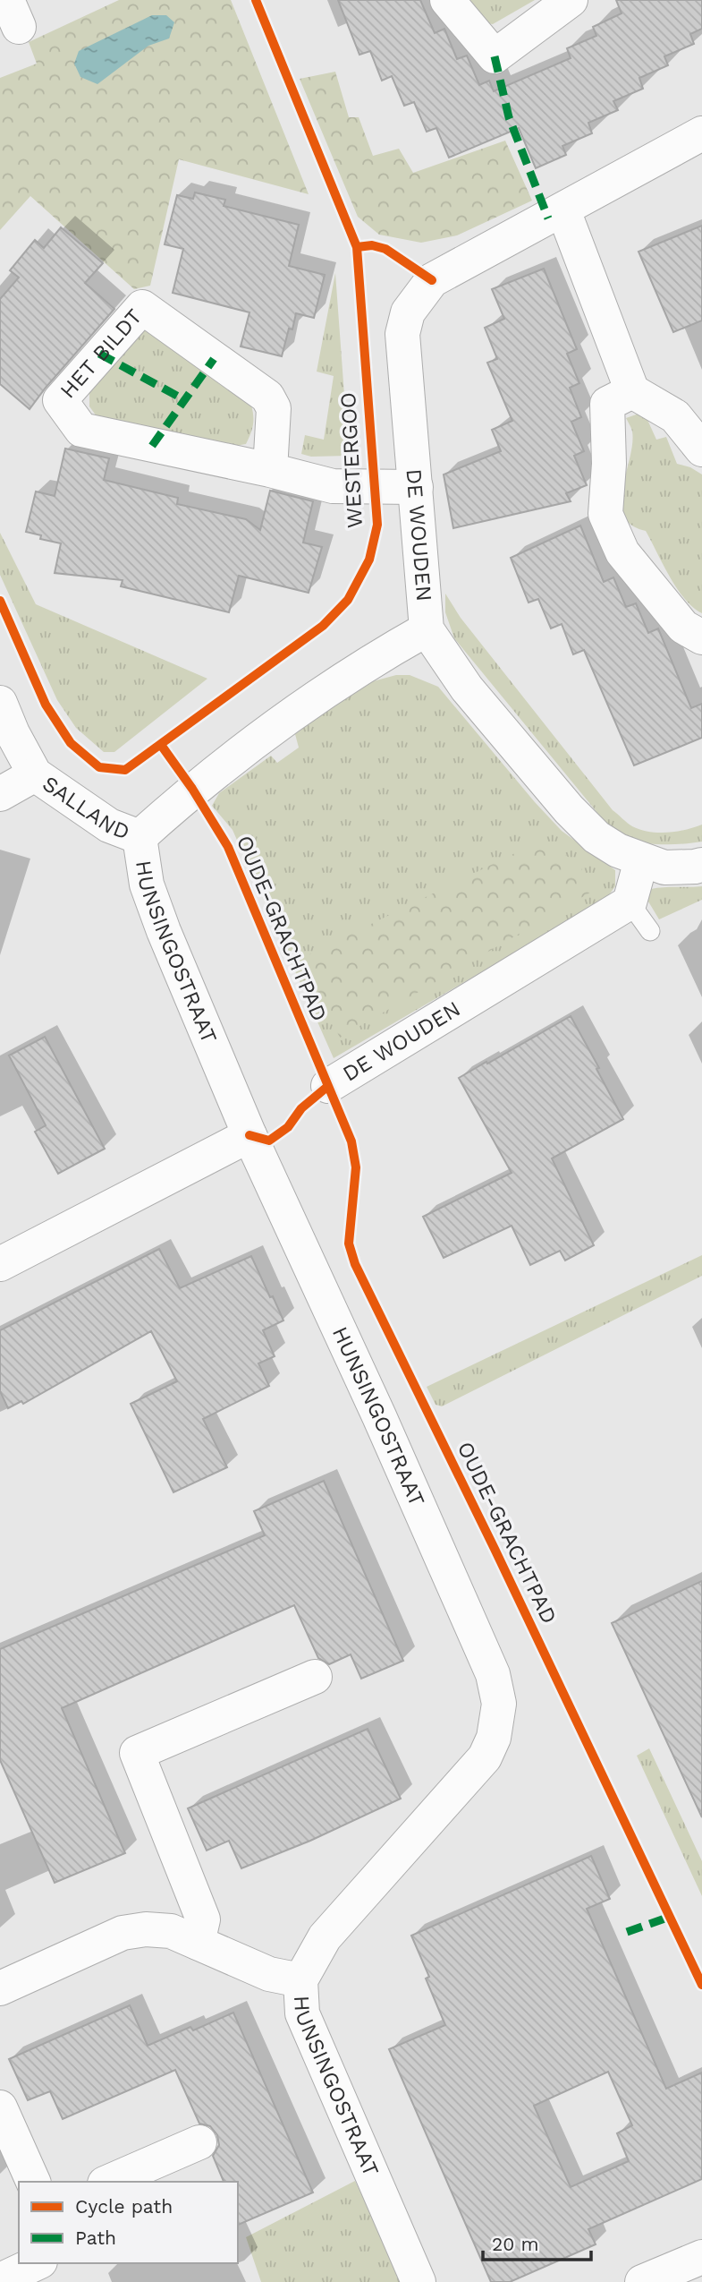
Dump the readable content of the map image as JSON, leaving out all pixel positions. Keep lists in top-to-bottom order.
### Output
{
  "streets": {
    "street": [
      "HET BILDT",
      "DE WOUDEN",
      "SALLAND",
      "HUNSINGOSTRAAT"
    ],
    "cycle path": ["WESTERGOO", "OUDE-GRACHTPAD"]
  },
  "crossings": [
    ["HET BILDT", "DE WOUDEN"],
    ["DE WOUDEN", "HUNSINGOSTRAAT"],
    ["SALLAND", "HUNSINGOSTRAAT"]
  ],
  "legend": ["Cycle path", "Path"],
  "scale_bar": "20 m"
}
